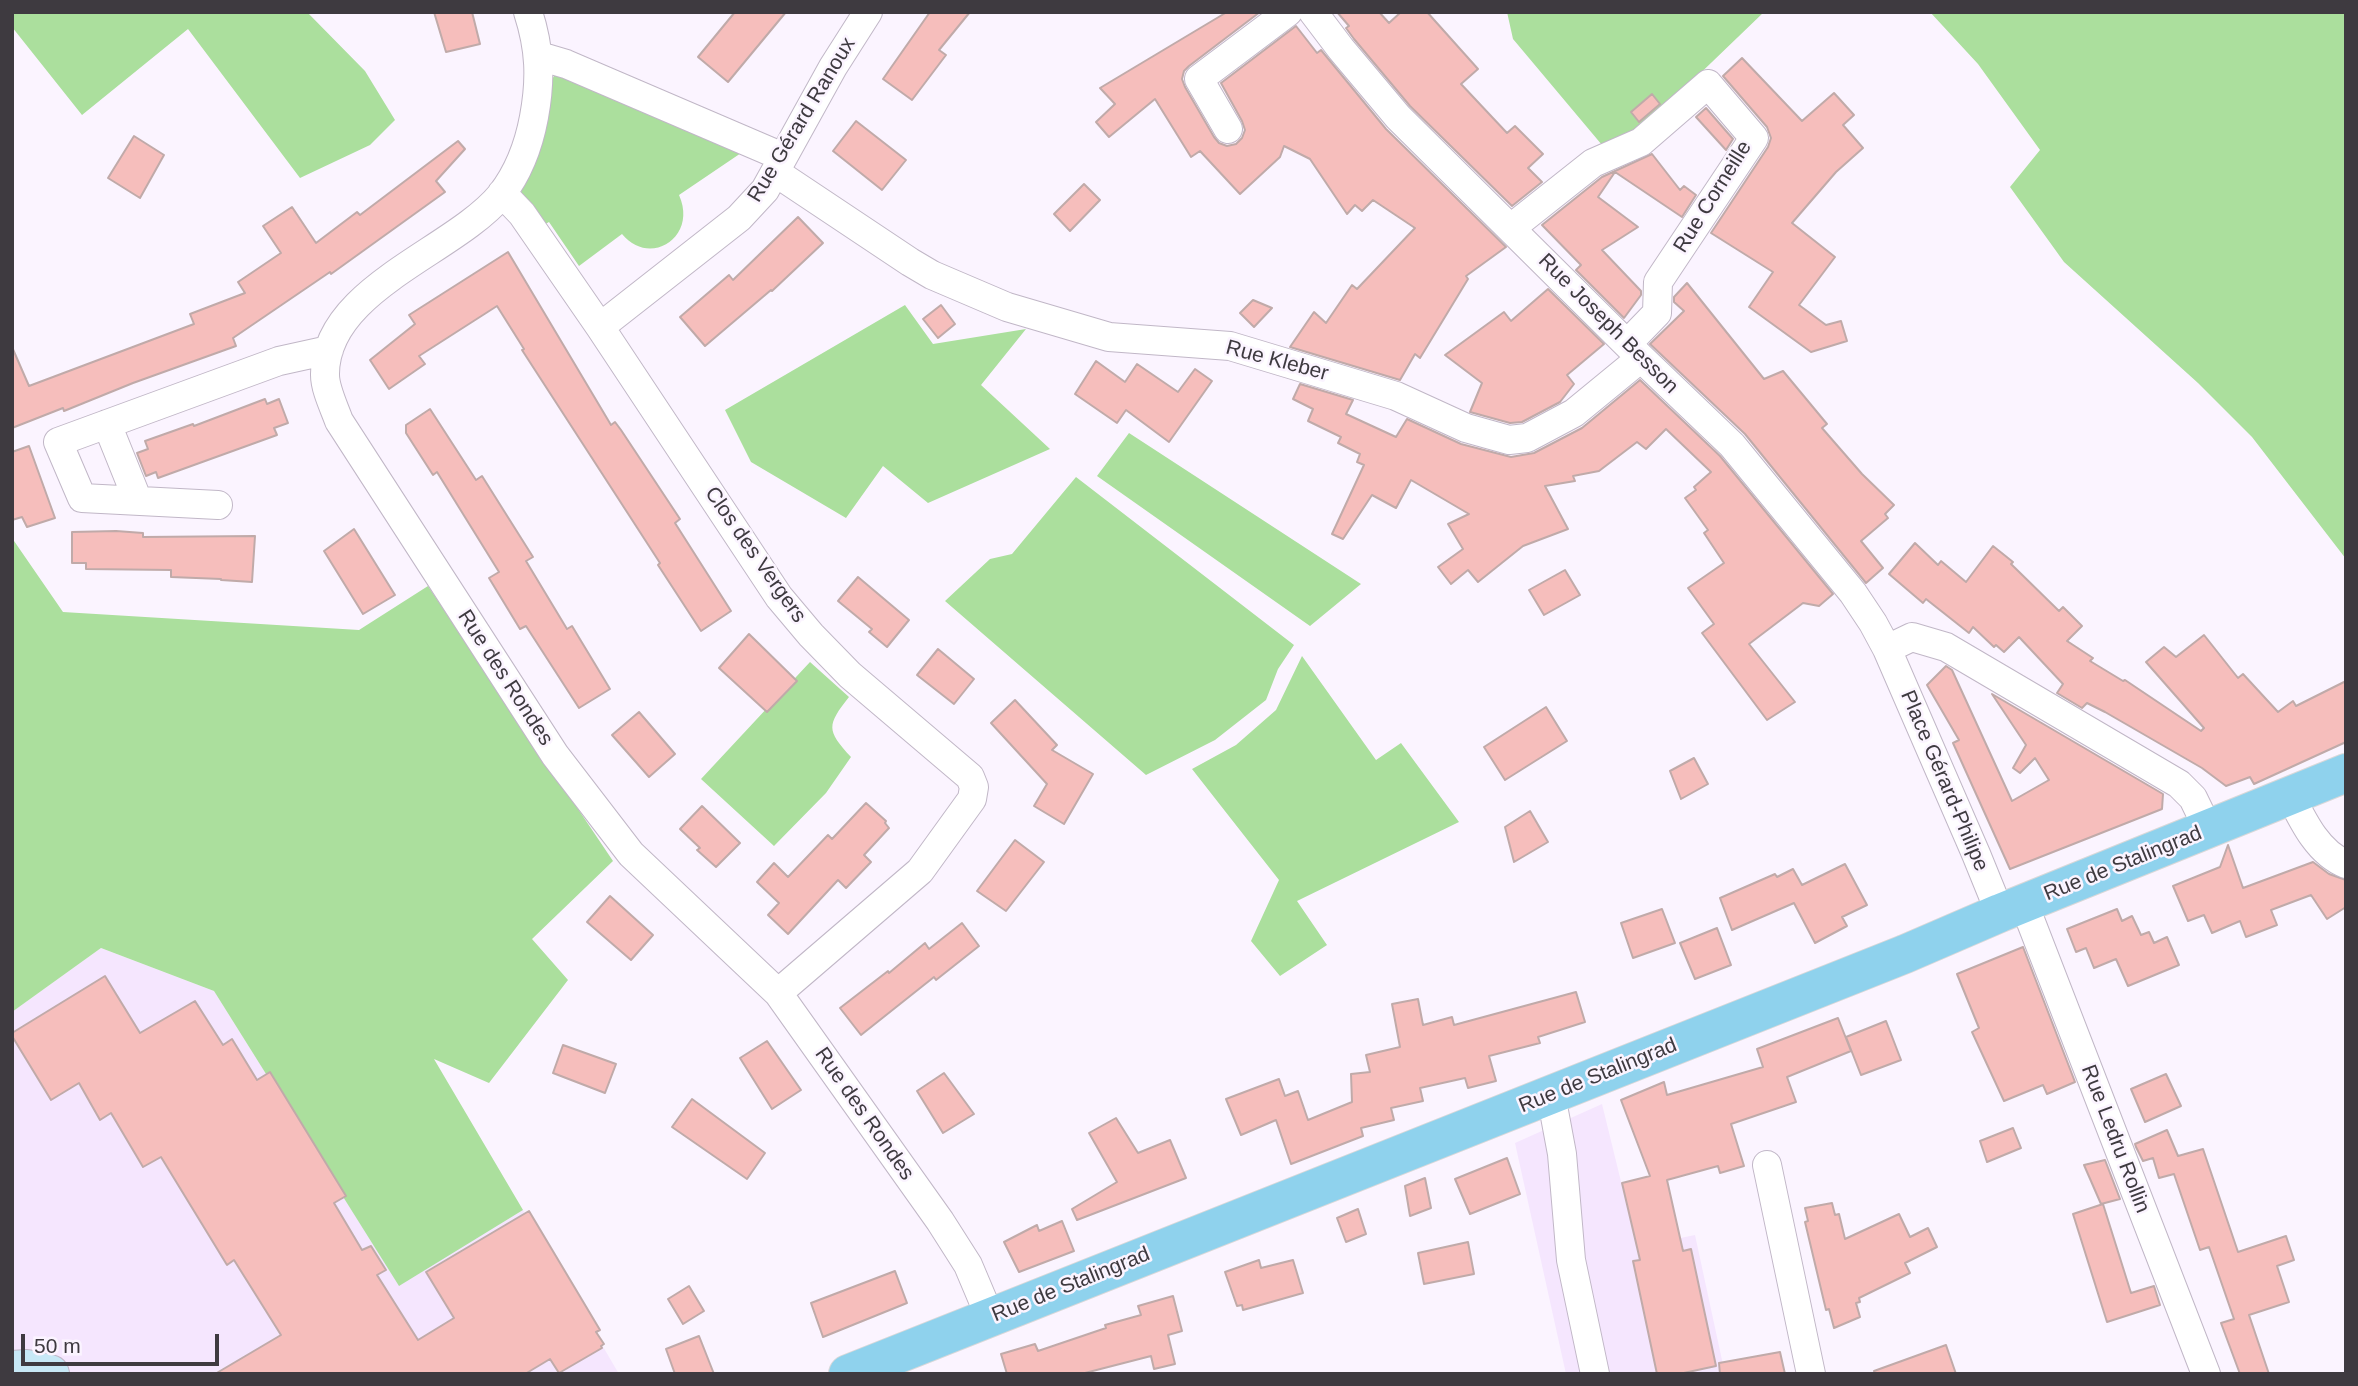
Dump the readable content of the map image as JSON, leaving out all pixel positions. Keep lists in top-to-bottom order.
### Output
{
  "streets": {
    "main road": ["Rue de Stalingrad"],
    "street": [
      "Rue Gérard Ranoux",
      "Rue Corneille",
      "Rue Joseph Besson",
      "Rue Kleber",
      "Clos des Vergers",
      "Rue des Rondes",
      "Place Gérard-Philipe",
      "Rue Ledru Rollin"
    ]
  },
  "crossings": [
    ["Rue Gérard Ranoux", "Rue Kleber"],
    ["Rue Gérard Ranoux", "Clos des Vergers"],
    ["Rue Corneille", "Rue Joseph Besson"],
    ["Rue Corneille", "Rue Kleber"],
    ["Rue Joseph Besson", "Rue Kleber"],
    ["Rue Joseph Besson", "Place Gérard-Philipe"],
    ["Rue Kleber", "Rue des Rondes"],
    ["Clos des Vergers", "Rue des Rondes"],
    ["Rue des Rondes", "Rue de Stalingrad"],
    ["Place Gérard-Philipe", "Rue de Stalingrad"],
    ["Place Gérard-Philipe", "Rue Ledru Rollin"],
    ["Rue de Stalingrad", "Rue Ledru Rollin"]
  ],
  "scale_bar": "50 m"
}
